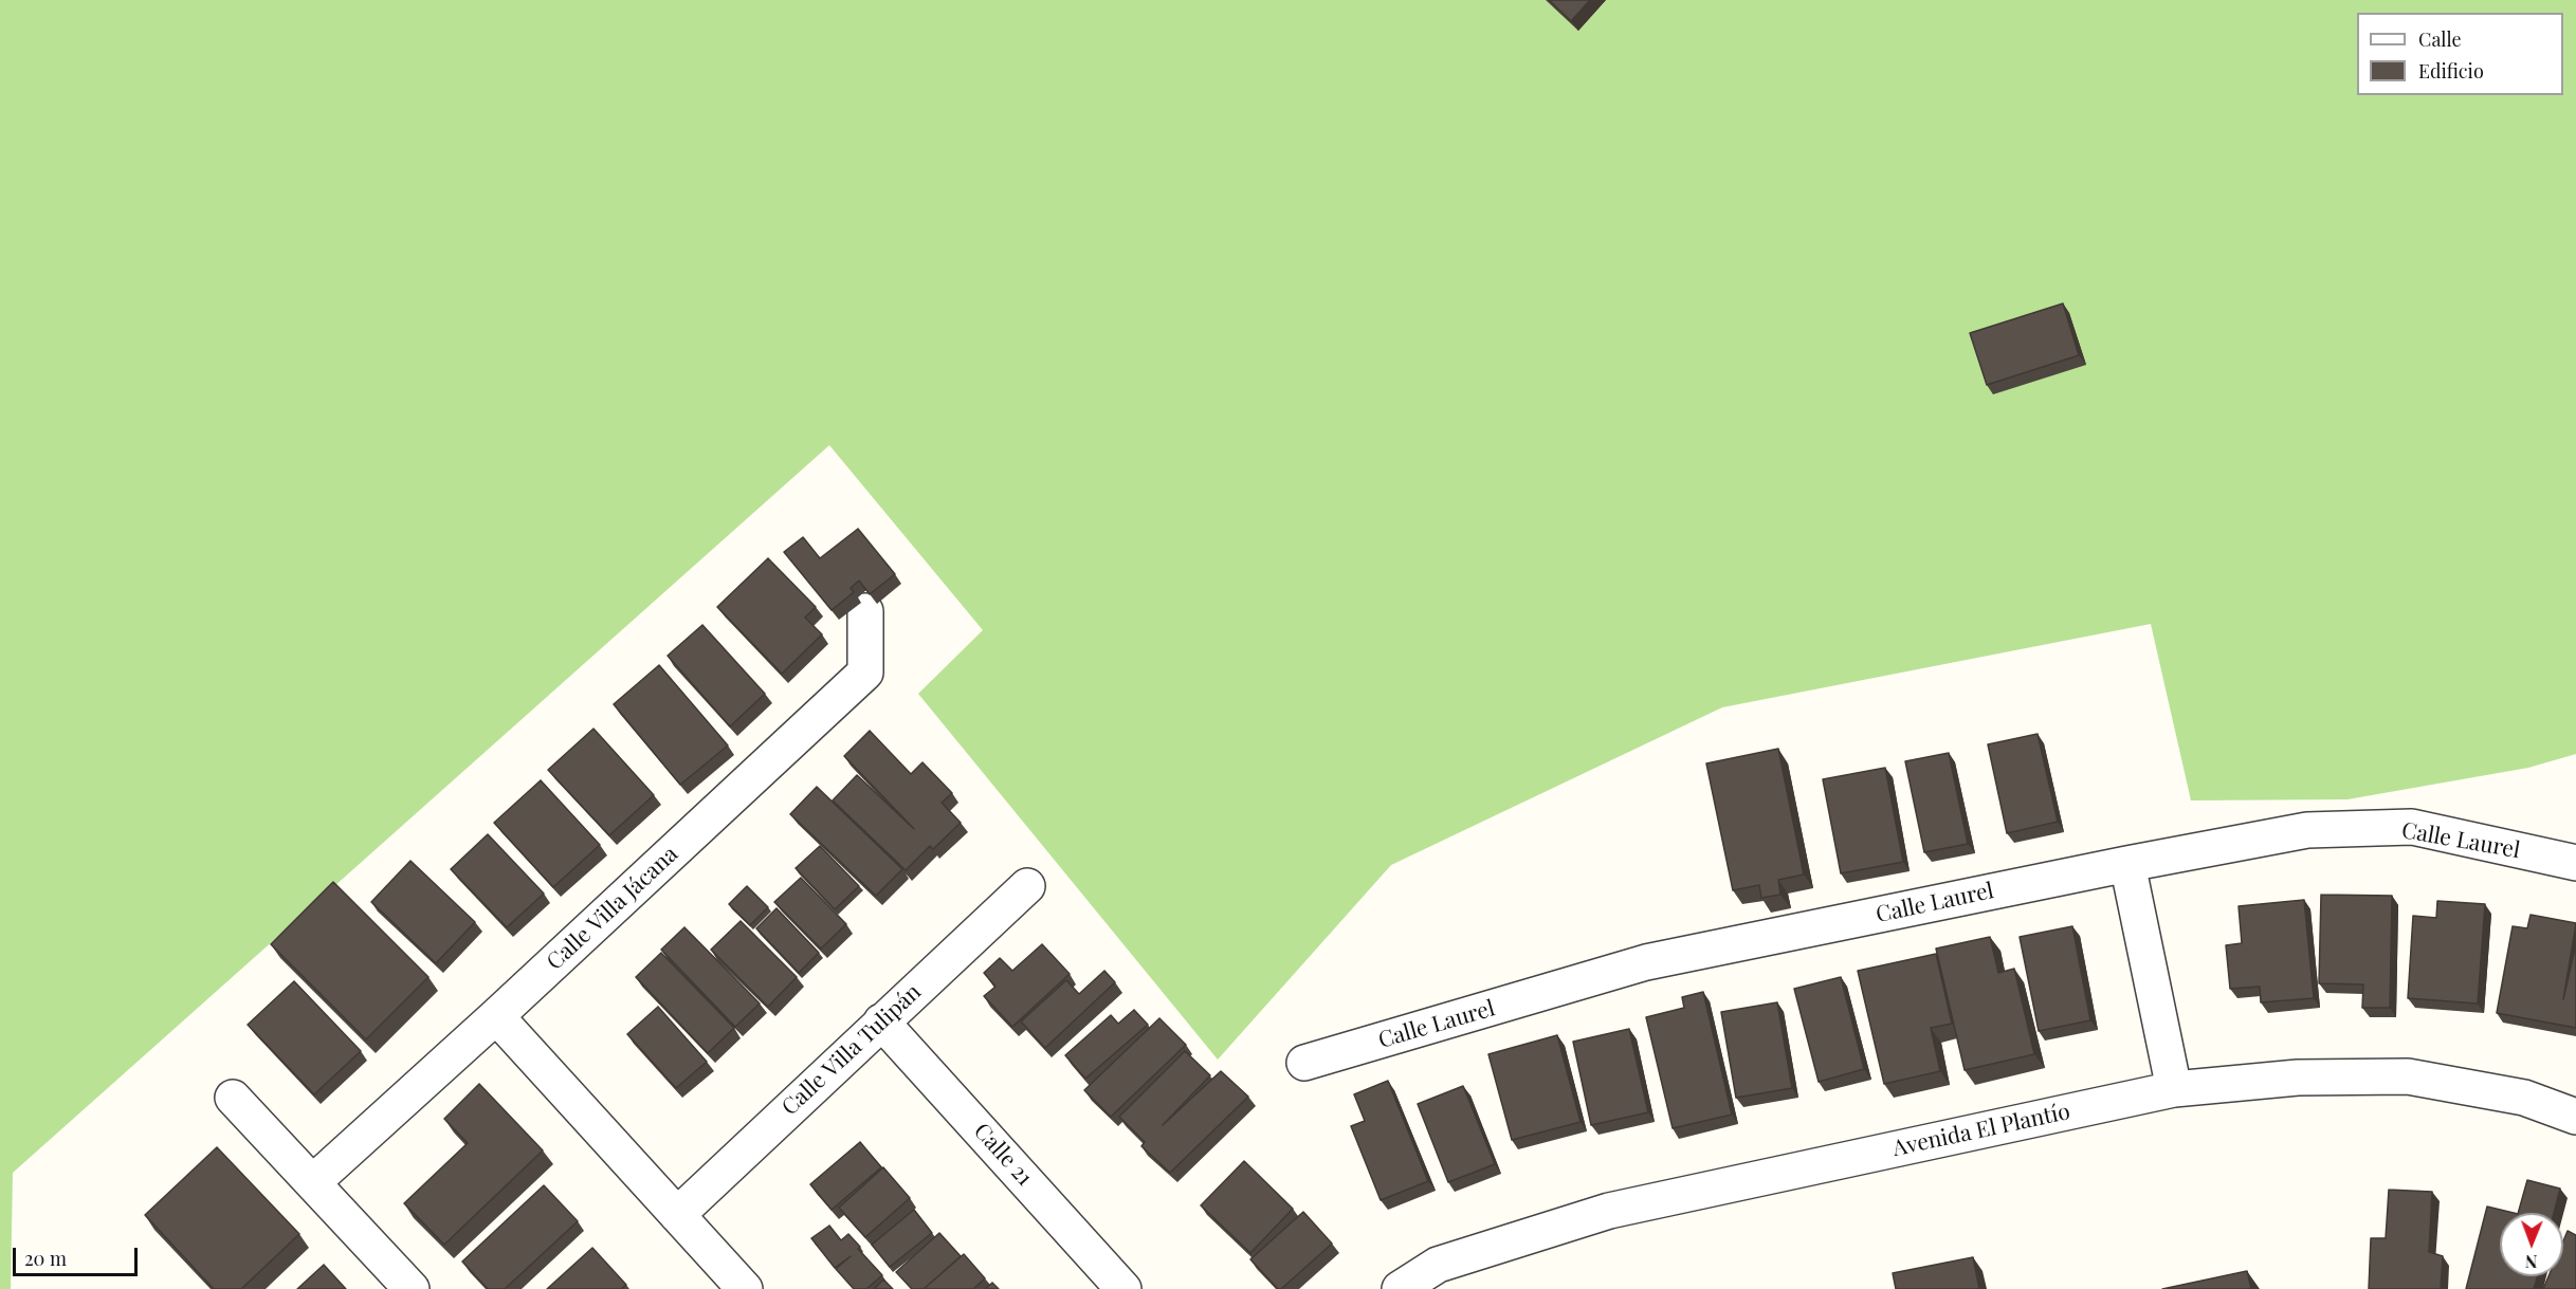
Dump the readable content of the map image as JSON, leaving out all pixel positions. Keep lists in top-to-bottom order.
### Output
{
  "streets": {
    "street": [
      "Calle Laurel",
      "Calle Villa Jácana",
      "Calle Villa Tulipán",
      "Avenida El Plantío",
      "Calle 21"
    ]
  },
  "crossings": [
    ["Calle Villa Tulipán", "Calle 21"]
  ],
  "legend": ["Calle", "Edificio"],
  "scale_bar": "20 m",
  "north": "bottom"
}
